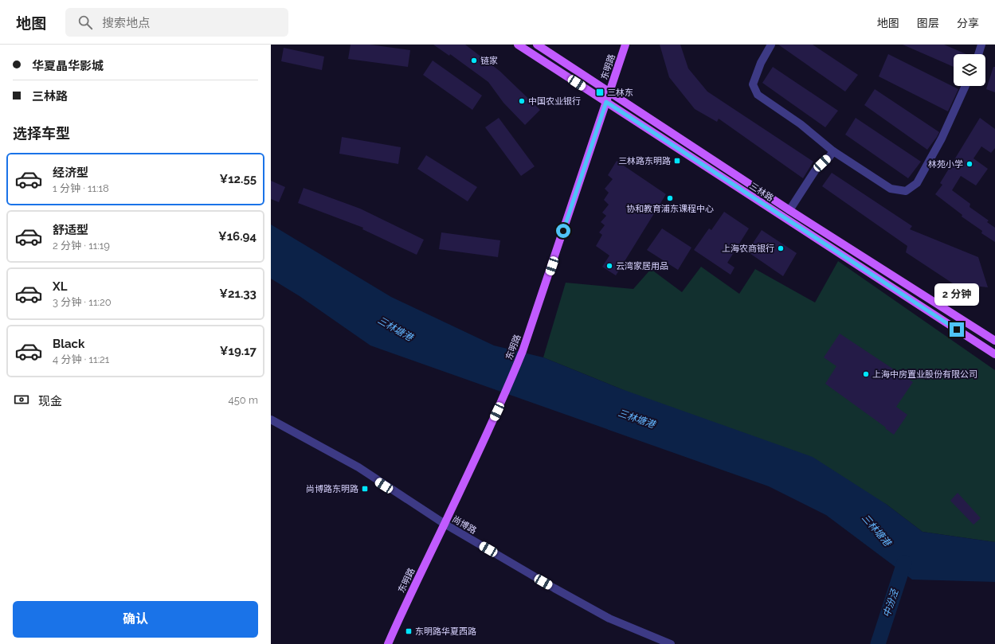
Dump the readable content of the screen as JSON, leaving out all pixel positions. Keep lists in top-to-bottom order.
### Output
{
  "streets": {
    "main road": ["东明路", "三林路"],
    "street": ["尚博路"]
  },
  "crossings": [
    ["东明路", "三林路"],
    ["东明路", "尚博路"]
  ],
  "water": ["三林塘港", "中汾泾"],
  "places": {
    "other": [
      "链家",
      "中国农业银行",
      "林苑小学",
      "协和教育浦东课程中心",
      "上海农商银行",
      "云湾家居用品",
      "上海中房置业股份有限公司"
    ],
    "transit": [
      "三林东",
      "三林路东明路",
      "尚博路东明路",
      "东明路华夏西路"
    ]
  },
  "page": {
    "header": "地图",
    "search": "搜索地点",
    "nav": ["地图", "图层", "分享"],
    "banner": ["华夏晶华影城", "三林路"],
    "heading": "选择车型",
    "list": [
      {
        "name": "经济型",
        "note": "1 分钟 · 11:18",
        "value": "¥12.55"
      },
      {
        "name": "舒适型",
        "note": "2 分钟 · 11:19",
        "value": "¥16.94"
      },
      {
        "name": "XL",
        "note": "3 分钟 · 11:20",
        "value": "¥21.33"
      },
      {
        "name": "Black",
        "note": "4 分钟 · 11:21",
        "value": "¥19.17"
      }
    ],
    "bubble": "2 分钟",
    "pay": ["现金", "450 m"],
    "buttons": "确认"
  }
}
